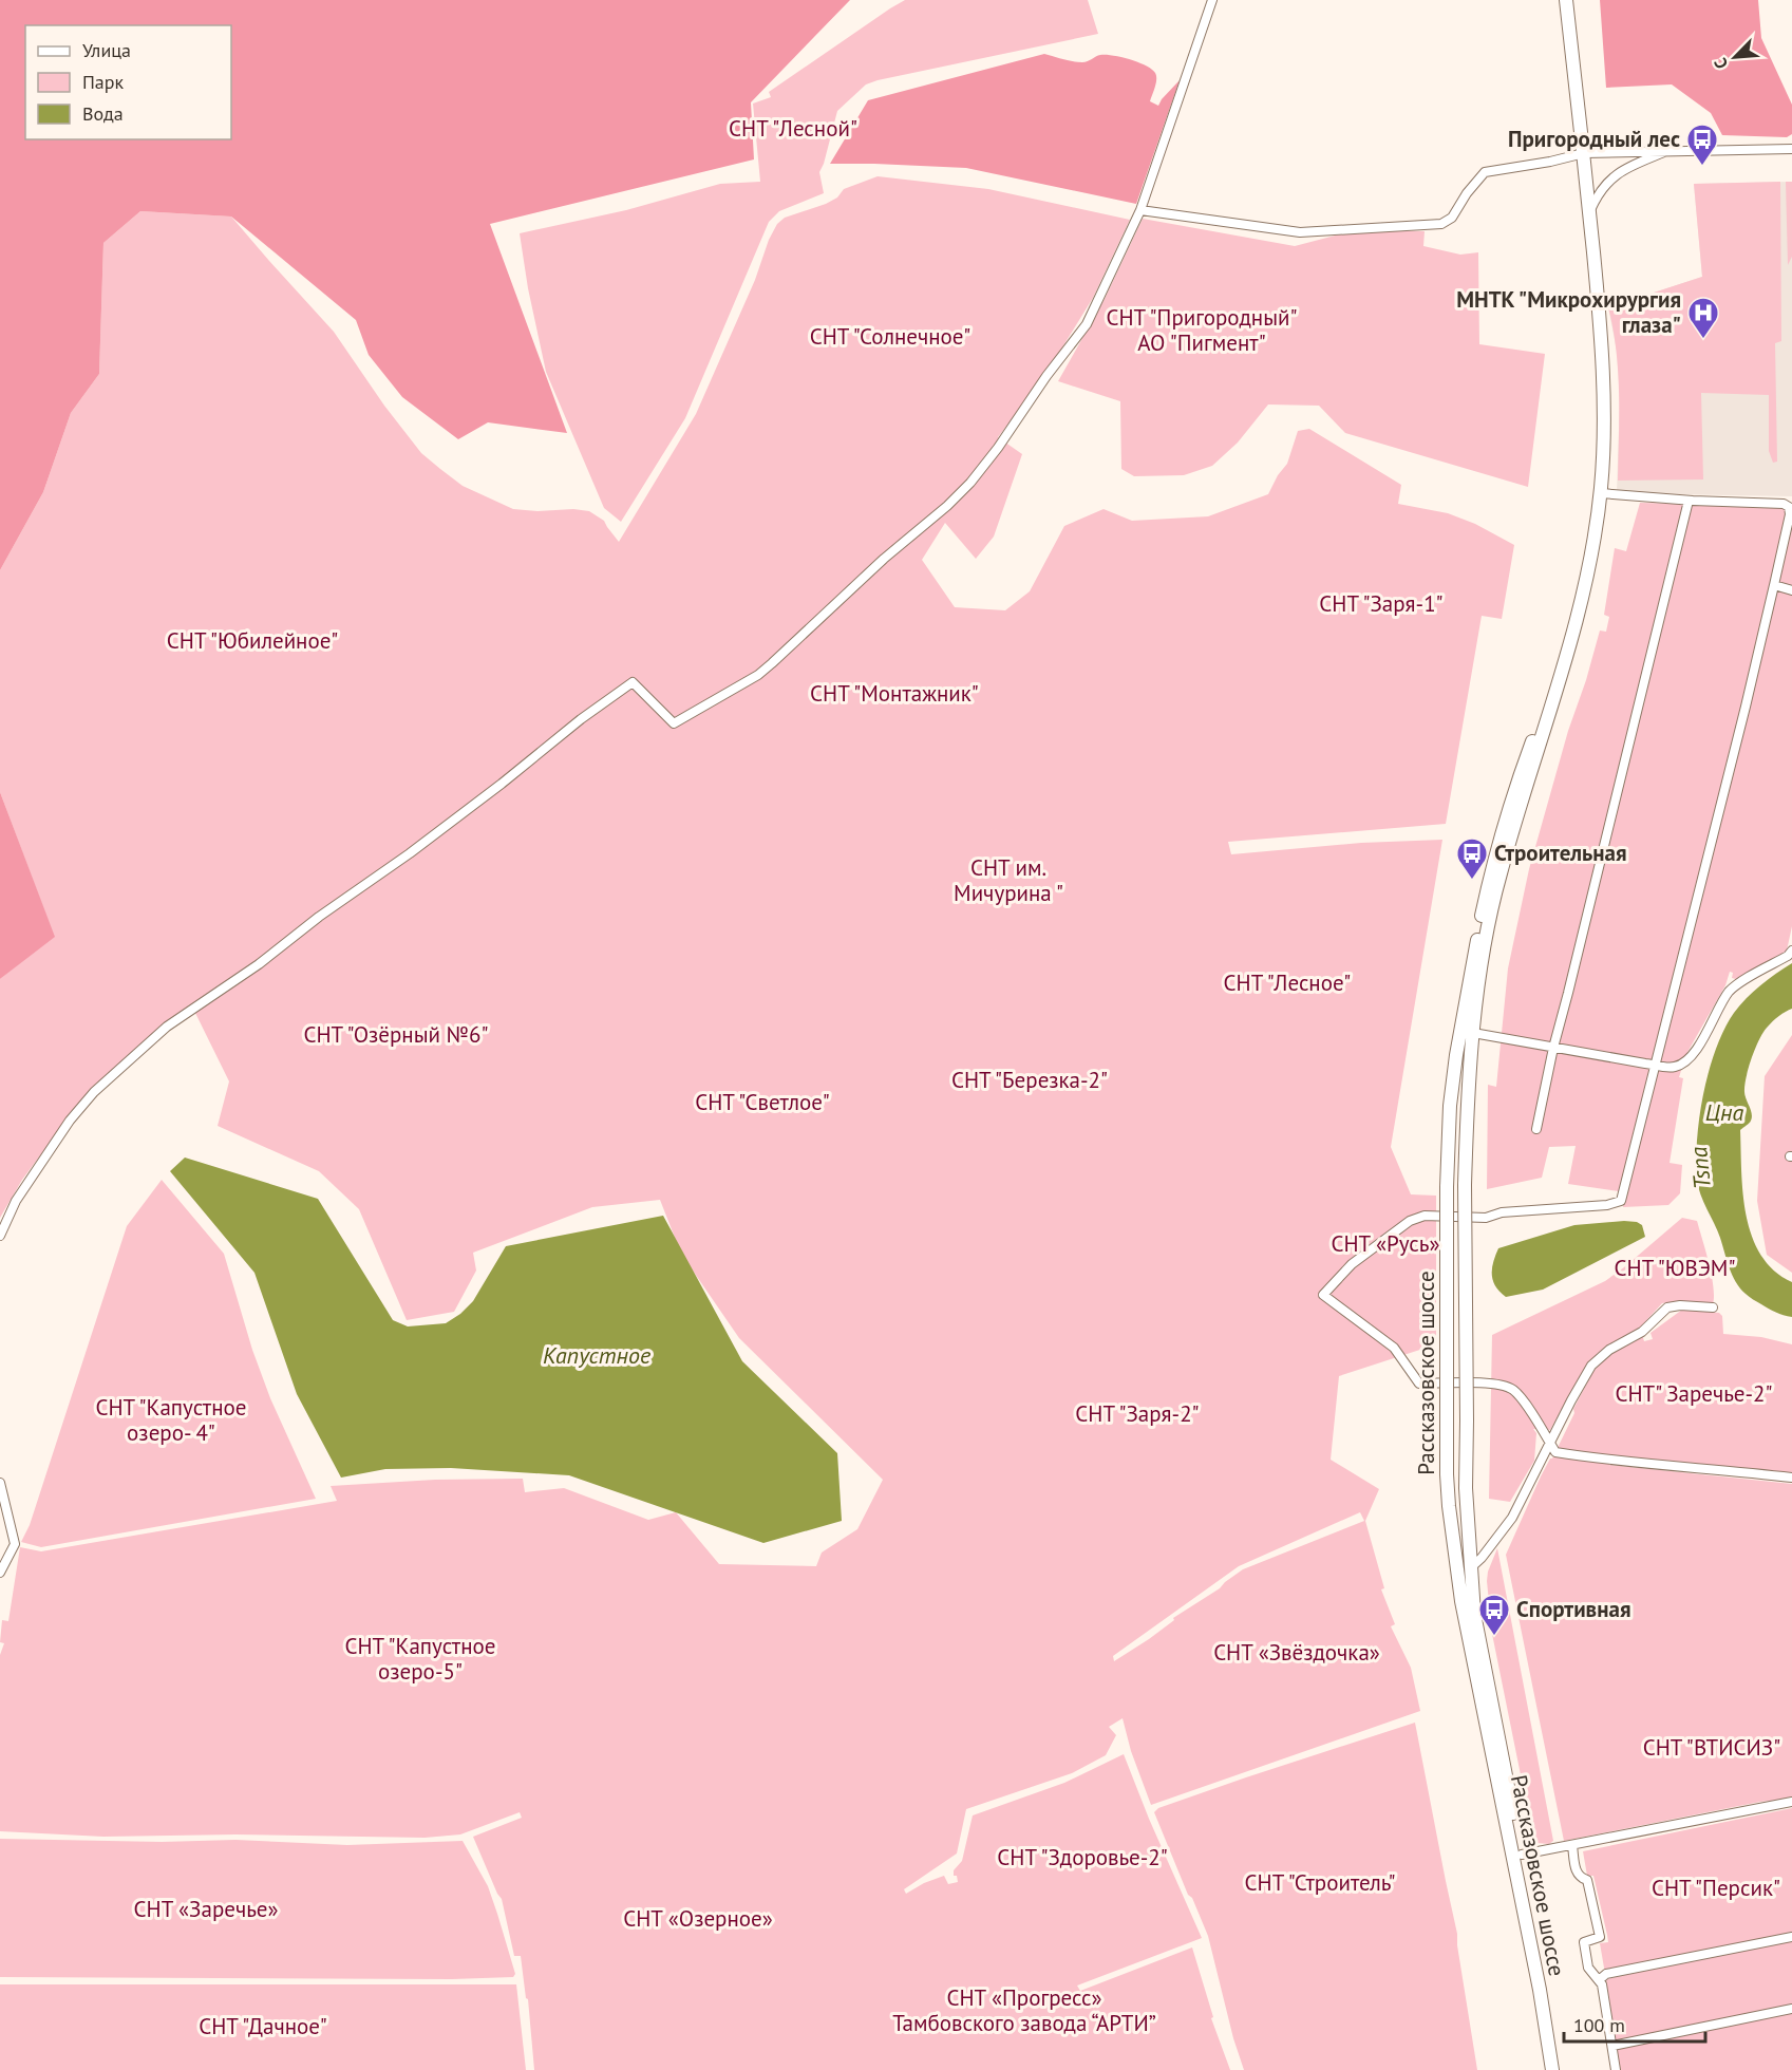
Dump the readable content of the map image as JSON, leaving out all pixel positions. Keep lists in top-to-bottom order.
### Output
{
  "streets": {
    "main road": ["Рассказовское шоссе"]
  },
  "water": ["Цна", "Tsna", "Капустное"],
  "parks": [
    "СНТ \"Лесной\"",
    "СНТ \"Пригородный\" АО \"Пигмент\"",
    "СНТ \"Солнечное\"",
    "СНТ \"Заря-1\"",
    "СНТ \"Юбилейное\"",
    "СНТ \"Монтажник\"",
    "СНТ им. Мичурина \"",
    "СНТ \"Лесное\"",
    "СНТ \"Озёрный №6\"",
    "СНТ \"Березка-2\"",
    "СНТ \"Светлое\"",
    "СНТ «Русь»",
    "СНТ \"ЮВЭМ\"",
    "СНТ\" Заречье-2\"",
    "СНТ \"Капустное озеро- 4\"",
    "СНТ \"Заря-2\"",
    "СНТ \"Капустное озеро-5\"",
    "СНТ «Звёздочка»",
    "СНТ \"ВТИСИЗ\"",
    "СНТ \"Здоровье-2\"",
    "СНТ \"Строитель\"",
    "СНТ \"Персик\"",
    "СНТ «Заречье»",
    "СНТ «Озерное»",
    "СНТ «Прогресс» Тамбовского завода “АРТИ”",
    "СНТ \"Дачное\""
  ],
  "places": {
    "bus stop": ["Пригородный лес", "Строительная", "Спортивная"],
    "hospital": ["МНТК \"Микрохирургия глаза\""]
  },
  "legend": ["Улица", "Парк", "Вода"],
  "scale_bar": "100 m",
  "north": "bottom left"
}
